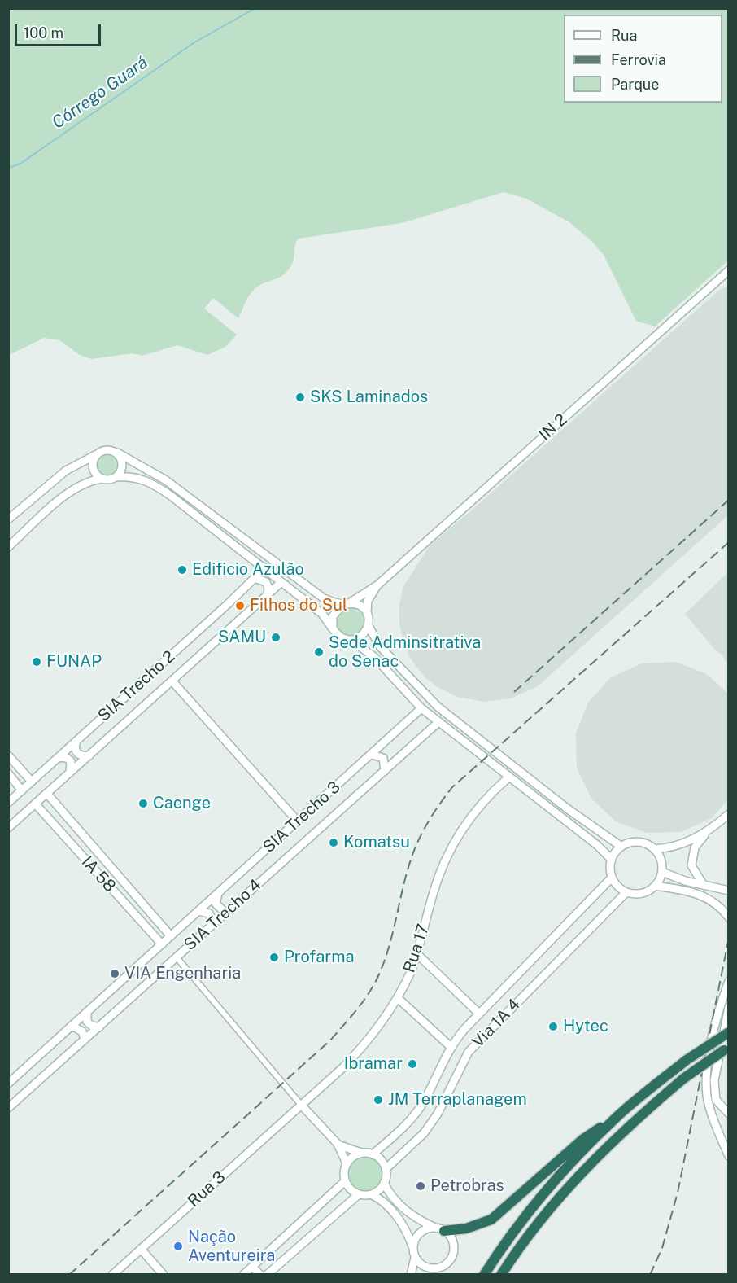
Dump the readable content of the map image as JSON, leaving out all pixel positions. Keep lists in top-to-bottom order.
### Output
{
  "streets": {
    "main road": [
      "IN 2",
      "SIA Trecho 2",
      "SIA Trecho 3",
      "IA 58",
      "SIA Trecho 4",
      "Rua 17",
      "Via 1A 4",
      "Rua 3"
    ]
  },
  "crossings": [
    ["SIA Trecho 3", "IA 58"],
    ["Rua 17", "Rua 3"]
  ],
  "water": ["Córrego Guará"],
  "places": [
    "SKS Laminados",
    "Edificio Azulão",
    "Filhos do Sul",
    "SAMU",
    "Sede Adminsitrativa do Senac",
    "FUNAP",
    "Caenge",
    "Komatsu",
    "Profarma",
    "VIA Engenharia",
    "Hytec",
    "Ibramar",
    "JM Terraplanagem",
    "Petrobras",
    "Nação Aventureira"
  ],
  "legend": ["Rua", "Ferrovia", "Parque"],
  "scale_bar": "100 m"
}
